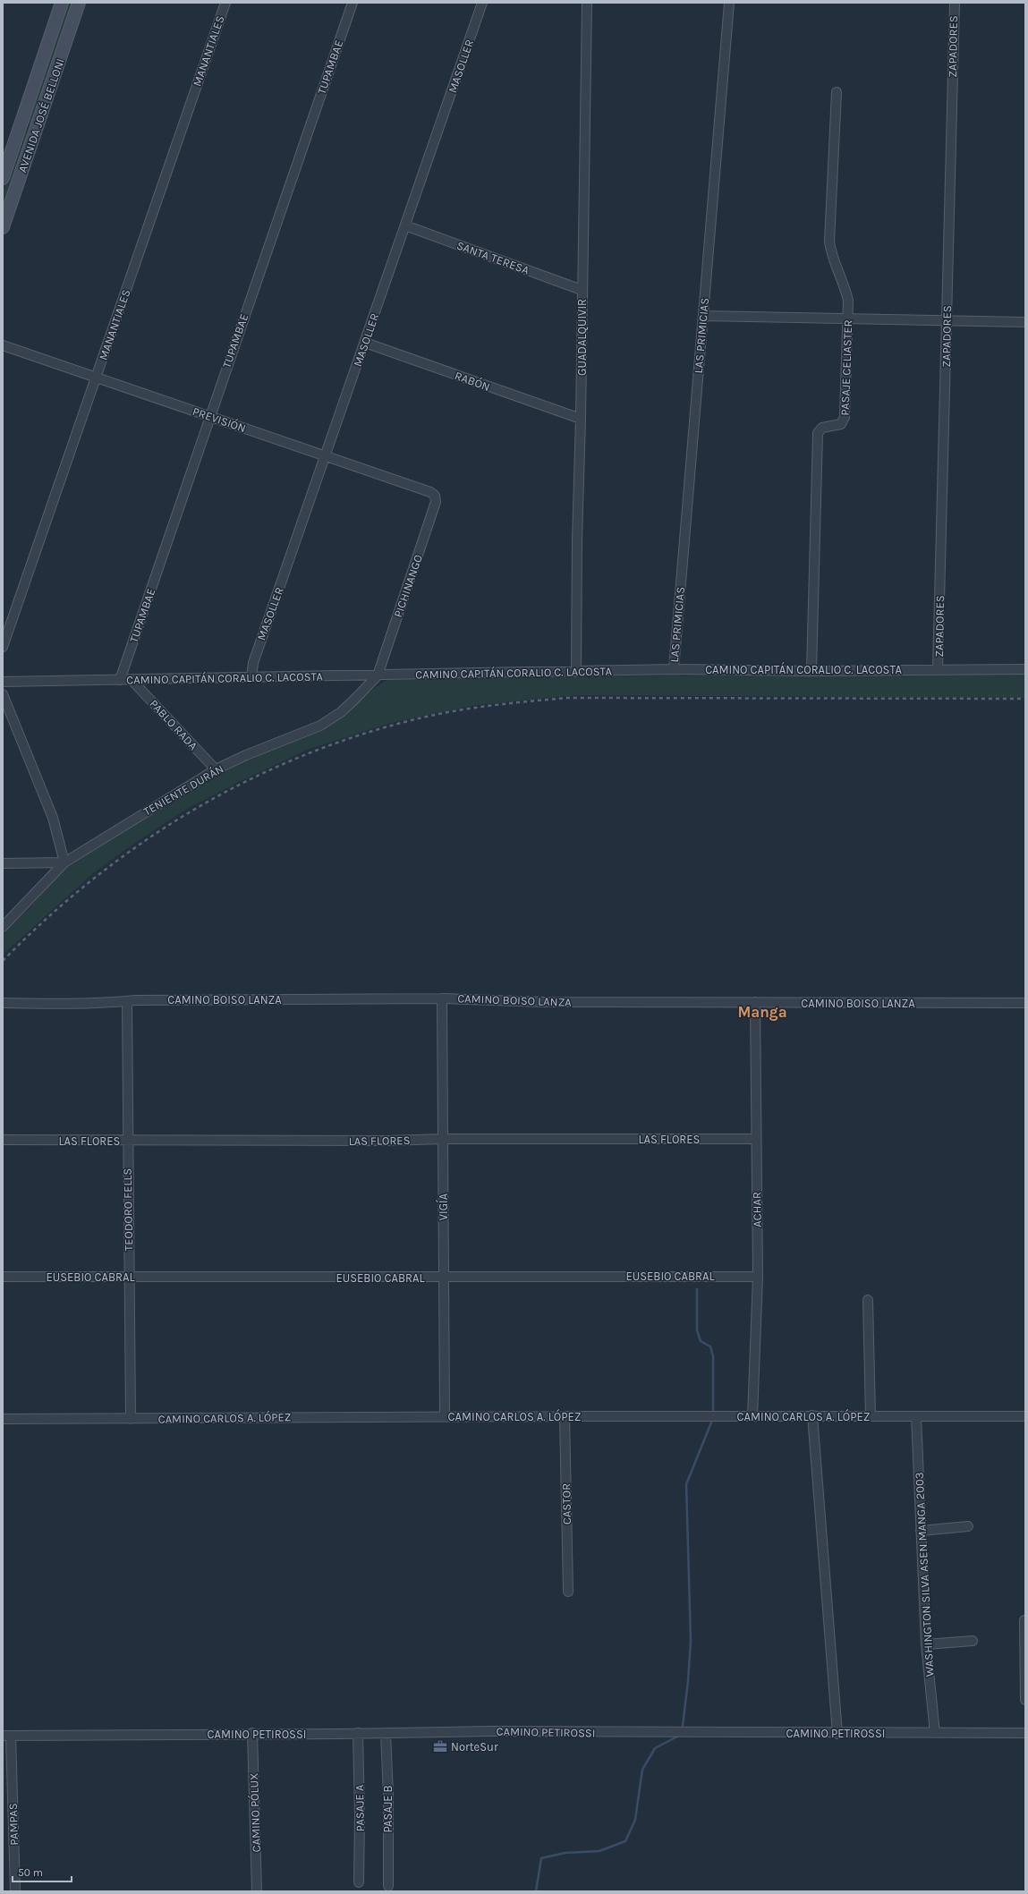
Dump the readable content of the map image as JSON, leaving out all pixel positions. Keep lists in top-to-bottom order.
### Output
{
  "streets": {
    "main road": ["AVENIDA JOSÉ BELLONI"],
    "street": [
      "ZAPADORES",
      "MANANTIALES",
      "MASOLLER",
      "TUPAMBAE",
      "SANTA TERESA",
      "LAS PRIMICIAS",
      "GUADALQUIVIR",
      "PASAJE CELIASTER",
      "RABÓN",
      "PREVISIÓN",
      "PICHINANGO",
      "CAMINO CAPITÁN CORALIO C. LACOSTA",
      "PABLO RADA",
      "TENIENTE DURÁN",
      "CAMINO BOISO LANZA",
      "LAS FLORES",
      "VIGÍA",
      "TEODORO FELLS",
      "ACHAR",
      "EUSEBIO CABRAL",
      "CAMINO CARLOS A. LÓPEZ",
      "CASTOR",
      "WASHINGTON SILVA ASEN MANGA 2003",
      "CAMINO PETIROSSI",
      "PASAJE A",
      "PASAJE B",
      "CAMINO PÓLUX",
      "PAMPAS"
    ]
  },
  "crossings": [
    ["ZAPADORES", "CAMINO CAPITÁN CORALIO C. LACOSTA"],
    ["MANANTIALES", "PREVISIÓN"],
    ["MASOLLER", "SANTA TERESA"],
    ["MASOLLER", "RABÓN"],
    ["MASOLLER", "PREVISIÓN"],
    ["MASOLLER", "CAMINO CAPITÁN CORALIO C. LACOSTA"],
    ["TUPAMBAE", "PREVISIÓN"],
    ["TUPAMBAE", "CAMINO CAPITÁN CORALIO C. LACOSTA"],
    ["SANTA TERESA", "GUADALQUIVIR"],
    ["LAS PRIMICIAS", "CAMINO CAPITÁN CORALIO C. LACOSTA"],
    ["GUADALQUIVIR", "RABÓN"],
    ["GUADALQUIVIR", "CAMINO CAPITÁN CORALIO C. LACOSTA"],
    ["PASAJE CELIASTER", "CAMINO CAPITÁN CORALIO C. LACOSTA"],
    ["PREVISIÓN", "PICHINANGO"],
    ["PICHINANGO", "CAMINO CAPITÁN CORALIO C. LACOSTA"],
    ["PICHINANGO", "TENIENTE DURÁN"],
    ["CAMINO CAPITÁN CORALIO C. LACOSTA", "PABLO RADA"],
    ["CAMINO CAPITÁN CORALIO C. LACOSTA", "TENIENTE DURÁN"],
    ["PABLO RADA", "TENIENTE DURÁN"],
    ["CAMINO BOISO LANZA", "VIGÍA"],
    ["CAMINO BOISO LANZA", "TEODORO FELLS"],
    ["CAMINO BOISO LANZA", "ACHAR"],
    ["LAS FLORES", "VIGÍA"],
    ["LAS FLORES", "TEODORO FELLS"],
    ["LAS FLORES", "ACHAR"],
    ["VIGÍA", "EUSEBIO CABRAL"],
    ["VIGÍA", "CAMINO CARLOS A. LÓPEZ"],
    ["TEODORO FELLS", "EUSEBIO CABRAL"],
    ["TEODORO FELLS", "CAMINO CARLOS A. LÓPEZ"],
    ["ACHAR", "EUSEBIO CABRAL"],
    ["ACHAR", "CAMINO CARLOS A. LÓPEZ"],
    ["CAMINO CARLOS A. LÓPEZ", "CASTOR"],
    ["CAMINO CARLOS A. LÓPEZ", "WASHINGTON SILVA ASEN MANGA 2003"],
    ["WASHINGTON SILVA ASEN MANGA 2003", "CAMINO PETIROSSI"],
    ["CAMINO PETIROSSI", "PASAJE A"],
    ["CAMINO PETIROSSI", "PASAJE B"],
    ["CAMINO PETIROSSI", "CAMINO PÓLUX"],
    ["CAMINO PETIROSSI", "PAMPAS"]
  ],
  "districts": ["Manga"],
  "places": {
    "office": ["NorteSur"]
  },
  "scale_bar": "50 m"
}
